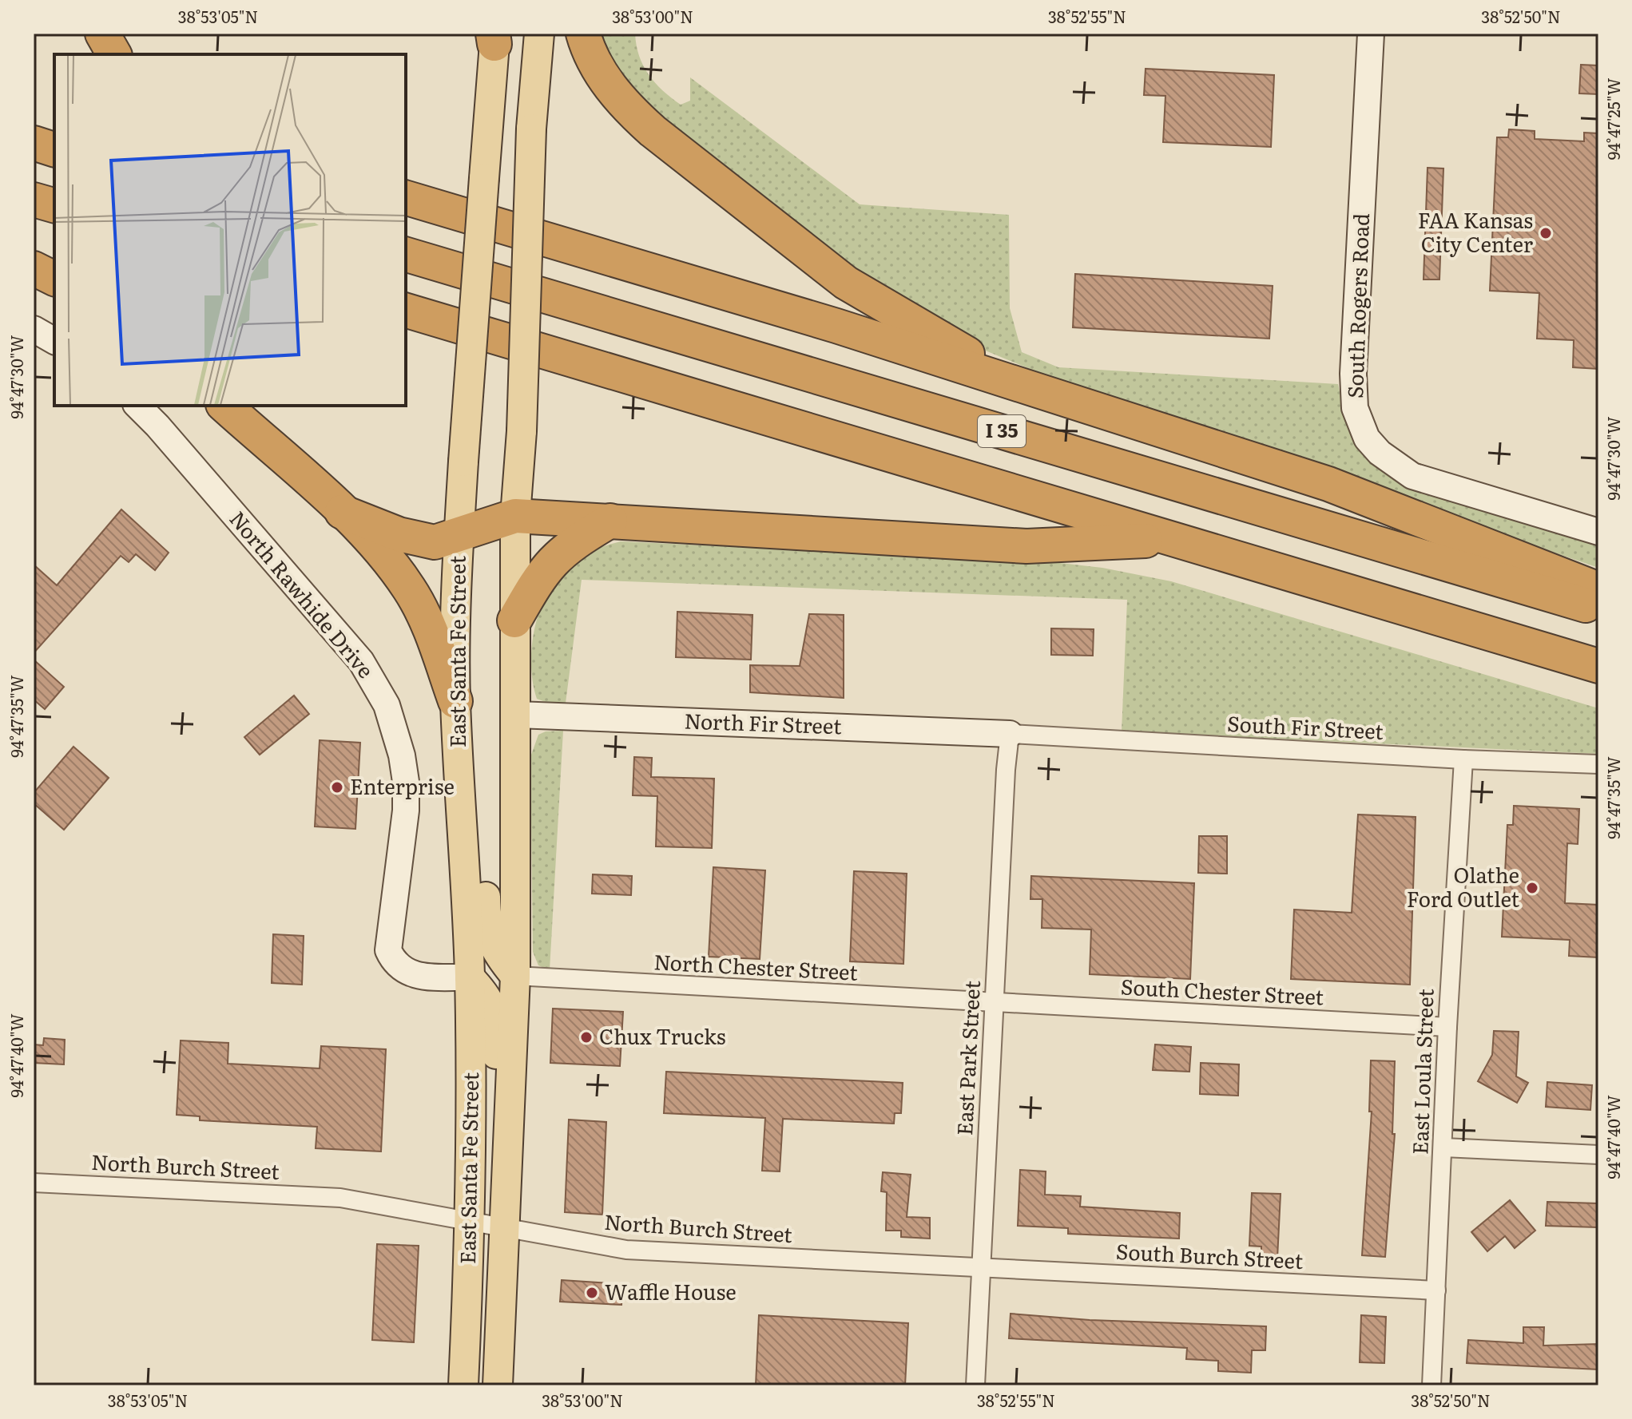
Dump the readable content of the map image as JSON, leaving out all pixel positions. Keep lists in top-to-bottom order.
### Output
{
  "streets": {
    "highway": ["I 35"],
    "main road": ["East Santa Fe Street"],
    "street": [
      "South Rogers Road",
      "North Rawhide Drive",
      "North Fir Street",
      "South Fir Street",
      "North Chester Street",
      "South Chester Street",
      "East Park Street",
      "East Loula Street",
      "North Burch Street",
      "South Burch Street"
    ]
  },
  "crossings": [
    ["North Rawhide Drive", "East Santa Fe Street"],
    ["East Santa Fe Street", "North Fir Street"],
    ["East Santa Fe Street", "North Chester Street"],
    ["East Santa Fe Street", "North Burch Street"],
    ["North Fir Street", "South Fir Street"],
    ["North Fir Street", "East Park Street"],
    ["South Fir Street", "East Park Street"],
    ["South Fir Street", "East Loula Street"],
    ["North Chester Street", "South Chester Street"],
    ["North Chester Street", "East Park Street"],
    ["South Chester Street", "East Park Street"],
    ["South Chester Street", "East Loula Street"],
    ["East Park Street", "North Burch Street"],
    ["East Park Street", "South Burch Street"],
    ["East Loula Street", "South Burch Street"],
    ["North Burch Street", "South Burch Street"]
  ],
  "places": [
    "FAA Kansas City Center",
    "Enterprise",
    "Olathe Ford Outlet",
    "Chux Trucks",
    "Waffle House"
  ],
  "coordinates": [
    "38°53'05\"N",
    "38°53'00\"N",
    "38°52'55\"N",
    "38°52'50\"N",
    "94°47'25\"W",
    "94°47'30\"W",
    "94°47'35\"W",
    "94°47'40\"W"
  ]
}
